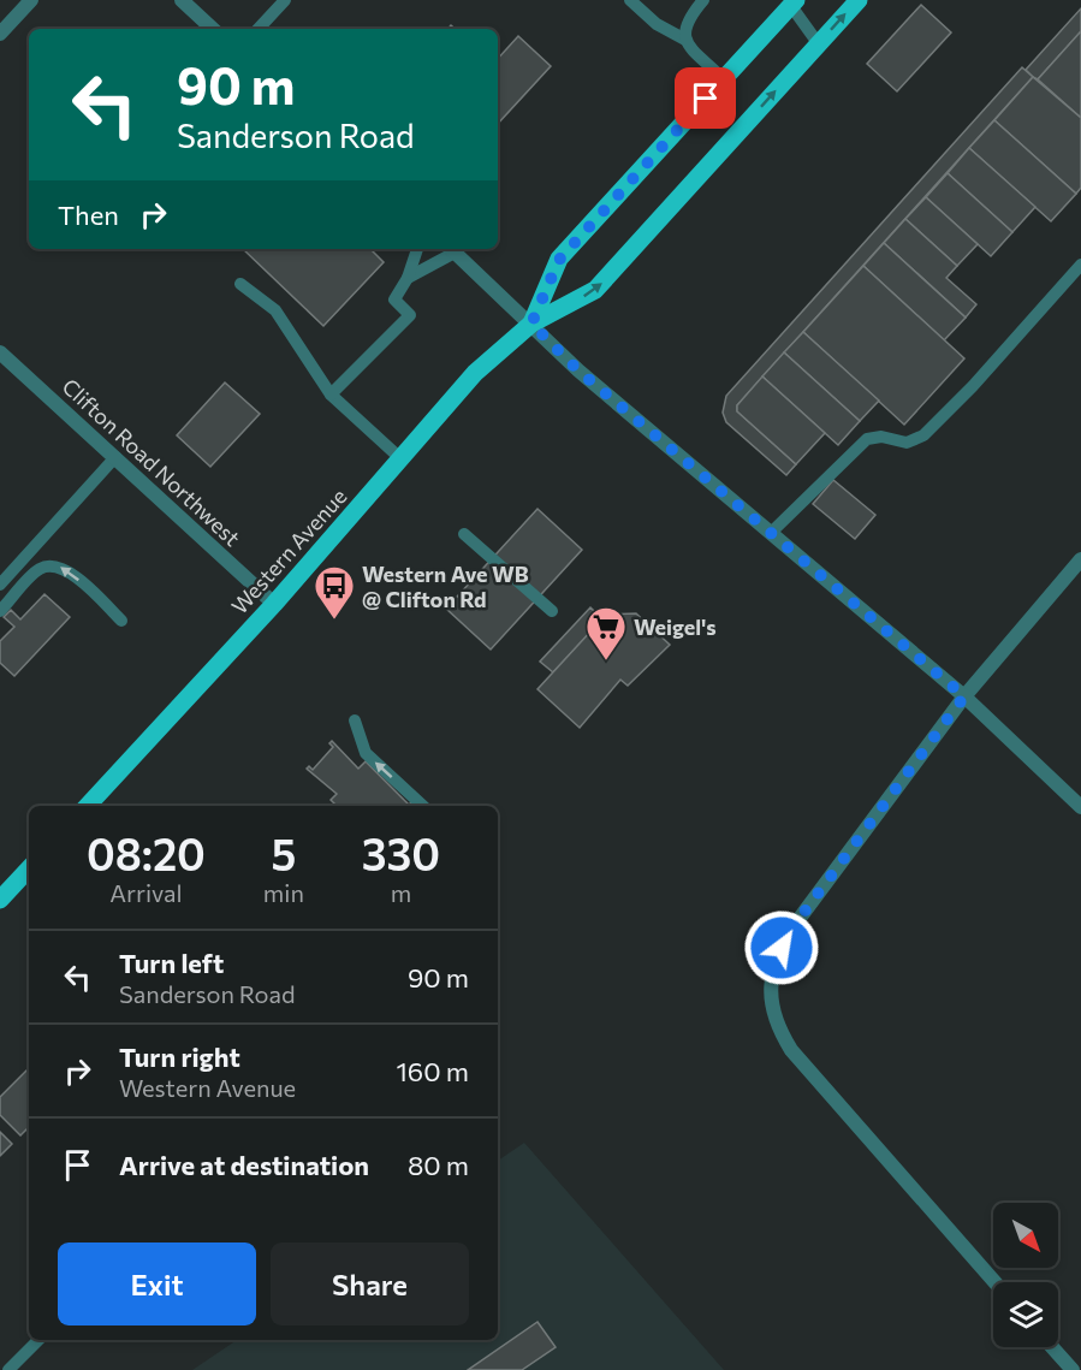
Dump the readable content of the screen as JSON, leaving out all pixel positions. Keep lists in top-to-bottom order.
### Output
{
  "streets": {
    "main road": ["Western Avenue"],
    "street": ["Clifton Road Northwest"]
  },
  "crossings": [
    ["Clifton Road Northwest", "Western Avenue"]
  ],
  "places": {
    "bus stop": ["Western Ave WB @ Clifton Rd"],
    "supermarket": ["Weigel's"]
  },
  "north": "bottom right",
  "page": {
    "turn": ["90 m", "Sanderson Road"],
    "then": "Then",
    "eta": [
      "08:20",
      "Arrival",
      "5",
      "min",
      "330",
      "m"
    ],
    "list": [
      {
        "name": "Turn left",
        "note": "Sanderson Road",
        "value": "90 m"
      },
      {
        "name": "Turn right",
        "note": "Western Avenue",
        "value": "160 m"
      },
      {
        "name": "Arrive at destination",
        "value": "80 m"
      }
    ],
    "buttons": ["Exit", "Share"]
  }
}
